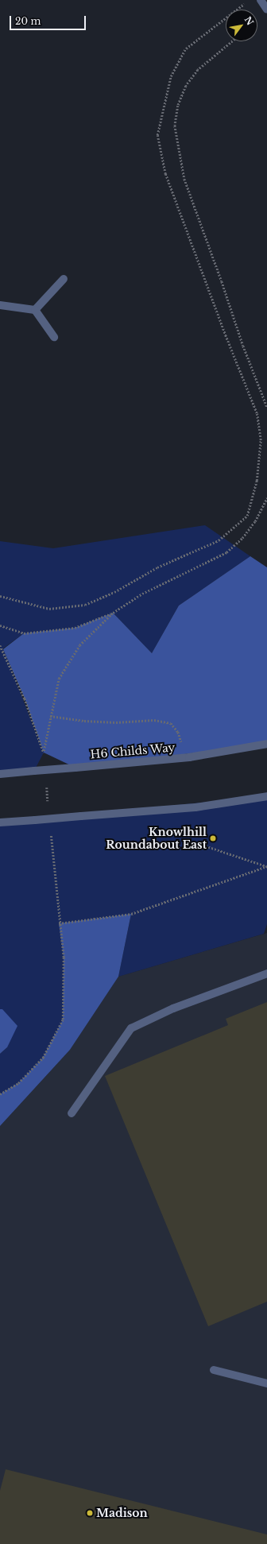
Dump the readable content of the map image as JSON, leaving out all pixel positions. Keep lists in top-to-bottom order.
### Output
{
  "streets": {
    "street": ["H6 Childs Way"]
  },
  "places": ["Knowlhill Roundabout East", "Madison"],
  "scale_bar": "20 m",
  "north": "top right"
}
